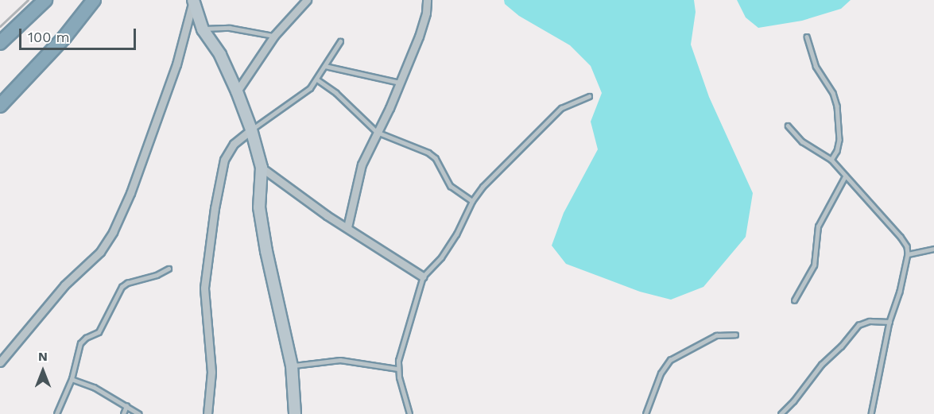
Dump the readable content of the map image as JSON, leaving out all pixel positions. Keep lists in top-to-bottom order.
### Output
{
  "scale_bar": "100 m",
  "north": "top"
}
